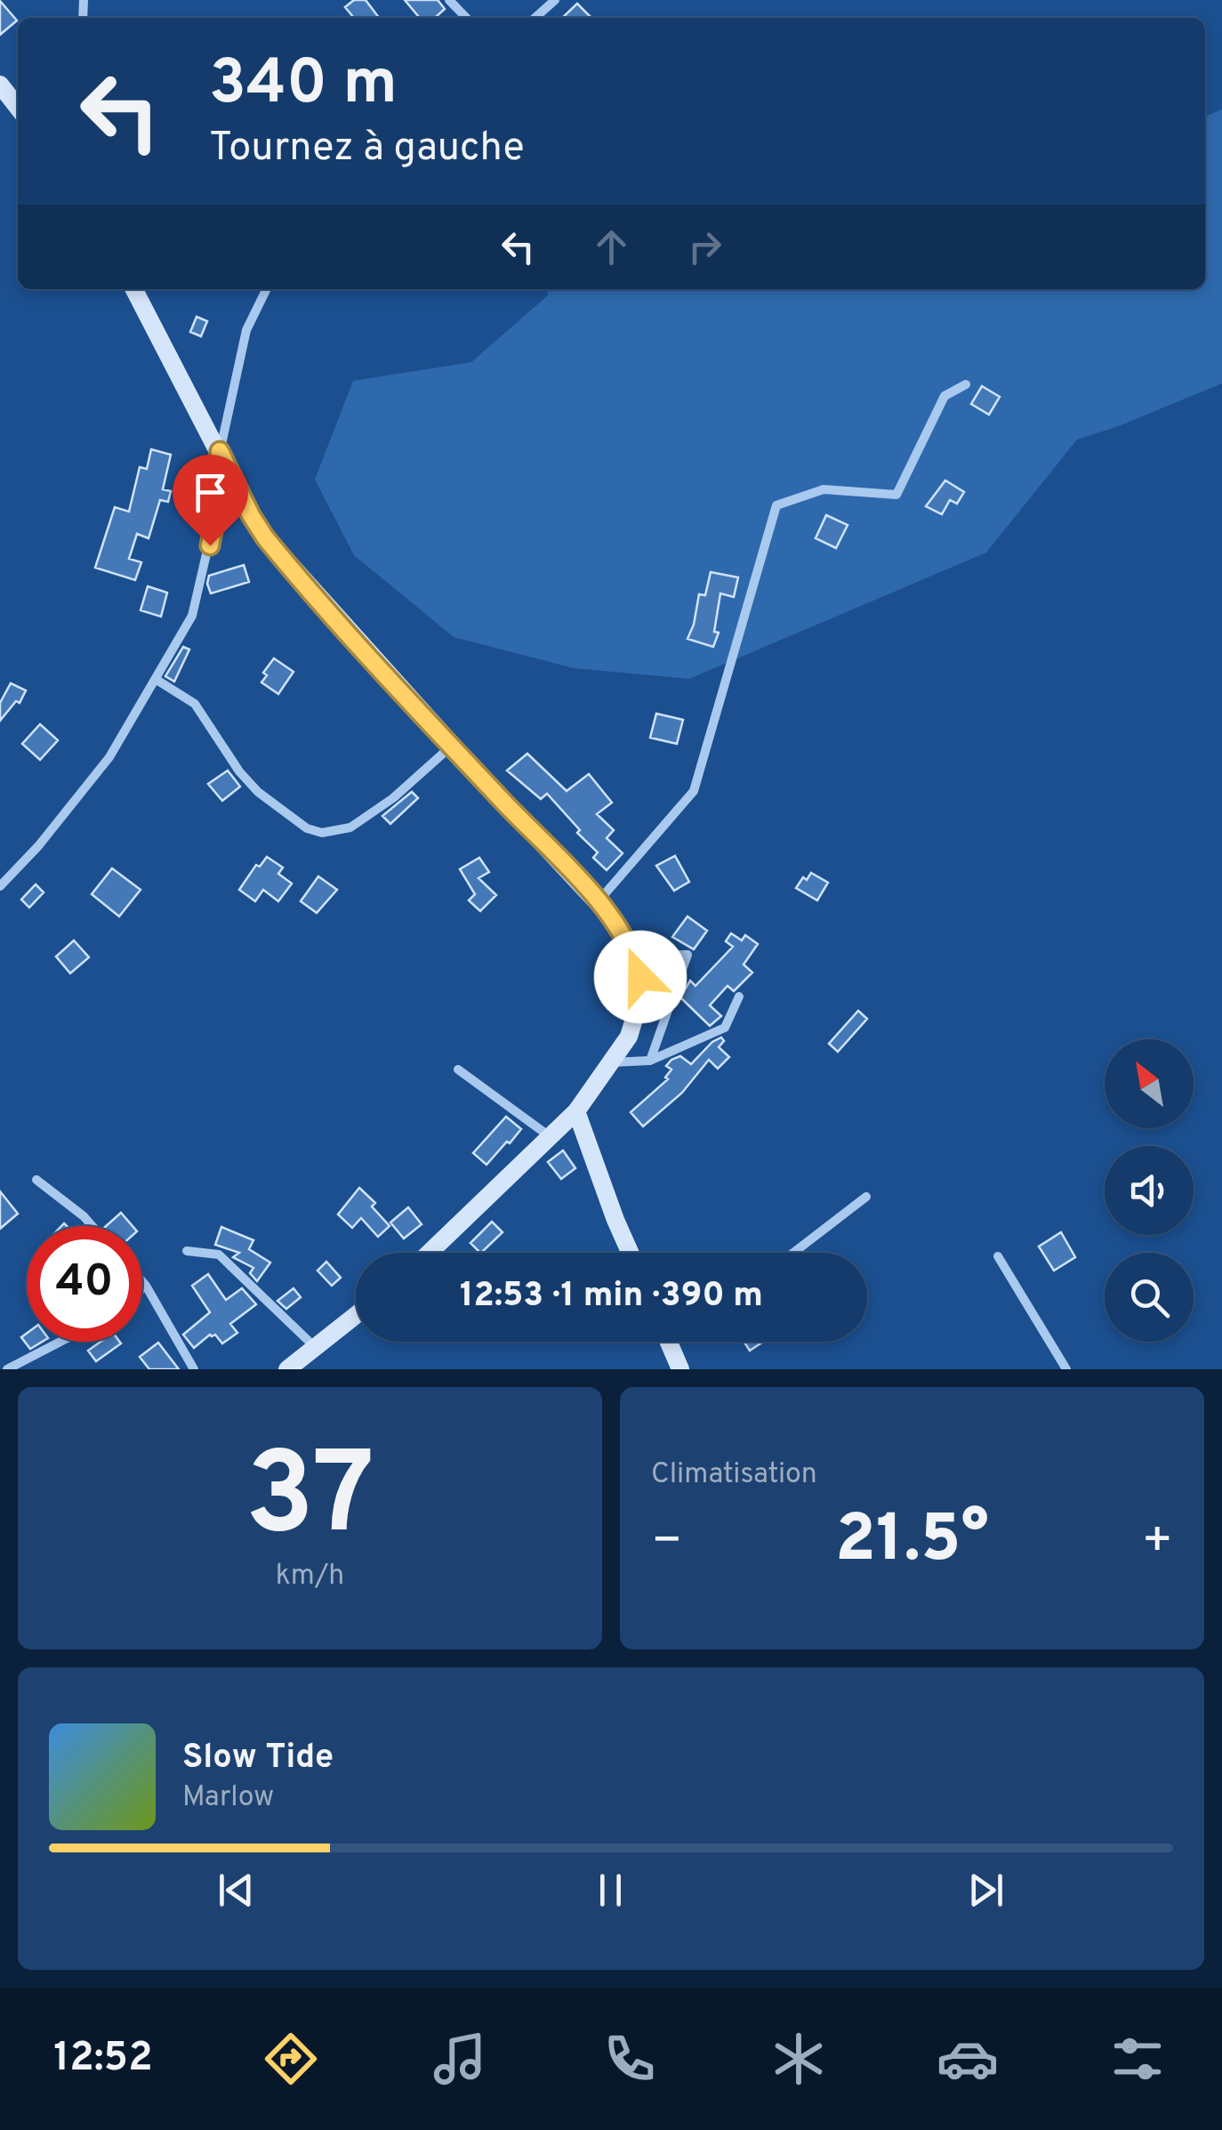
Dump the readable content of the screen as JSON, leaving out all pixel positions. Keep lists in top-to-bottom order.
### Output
{
  "north": "top left",
  "page": {
    "turn": ["340 m", "Tournez à gauche"],
    "limit": "40",
    "trip": "12:53 · 1 min · 390 m",
    "tile": [
      ["37", "km/h"],
      "Climatisation"
    ],
    "heat": ["−", "21.5°", "+"],
    "song": ["Slow Tide", "Marlow"],
    "tabs": "12:52"
  }
}
